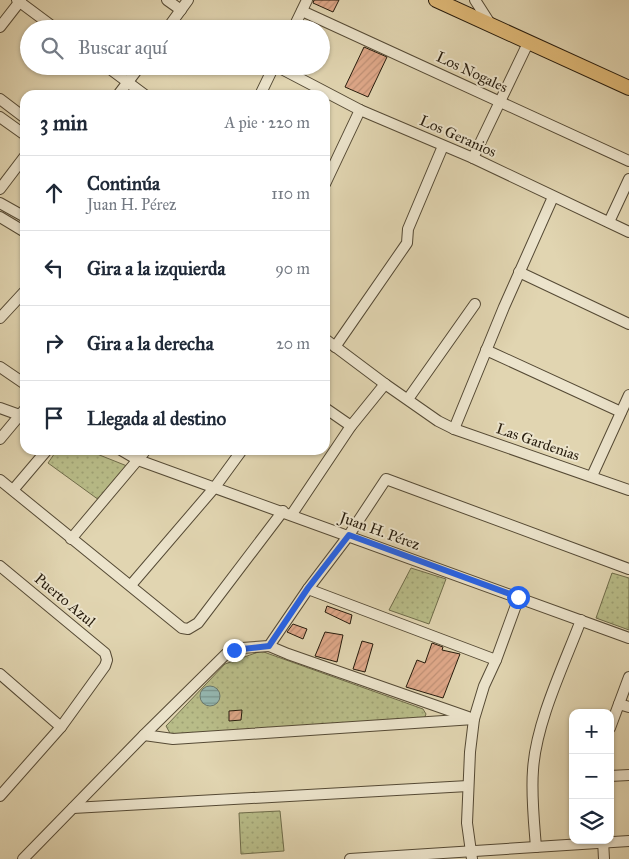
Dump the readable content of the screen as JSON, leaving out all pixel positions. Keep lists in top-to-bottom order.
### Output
{
  "streets": {
    "street": [
      "Los Nogales",
      "Los Geranios",
      "Las Gardenias",
      "Juan H. Pérez",
      "Puerto Azul"
    ]
  },
  "page": {
    "search": "Buscar aquí",
    "heading": ["3 min", "A pie · 220 m"],
    "list": [
      ["Continúa", "Juan H. Pérez", "110 m"],
      ["Gira a la izquierda", "90 m"],
      ["Gira a la derecha", "20 m"],
      "Llegada al destino"
    ],
    "map_buttons": ["+", "−"]
  }
}
